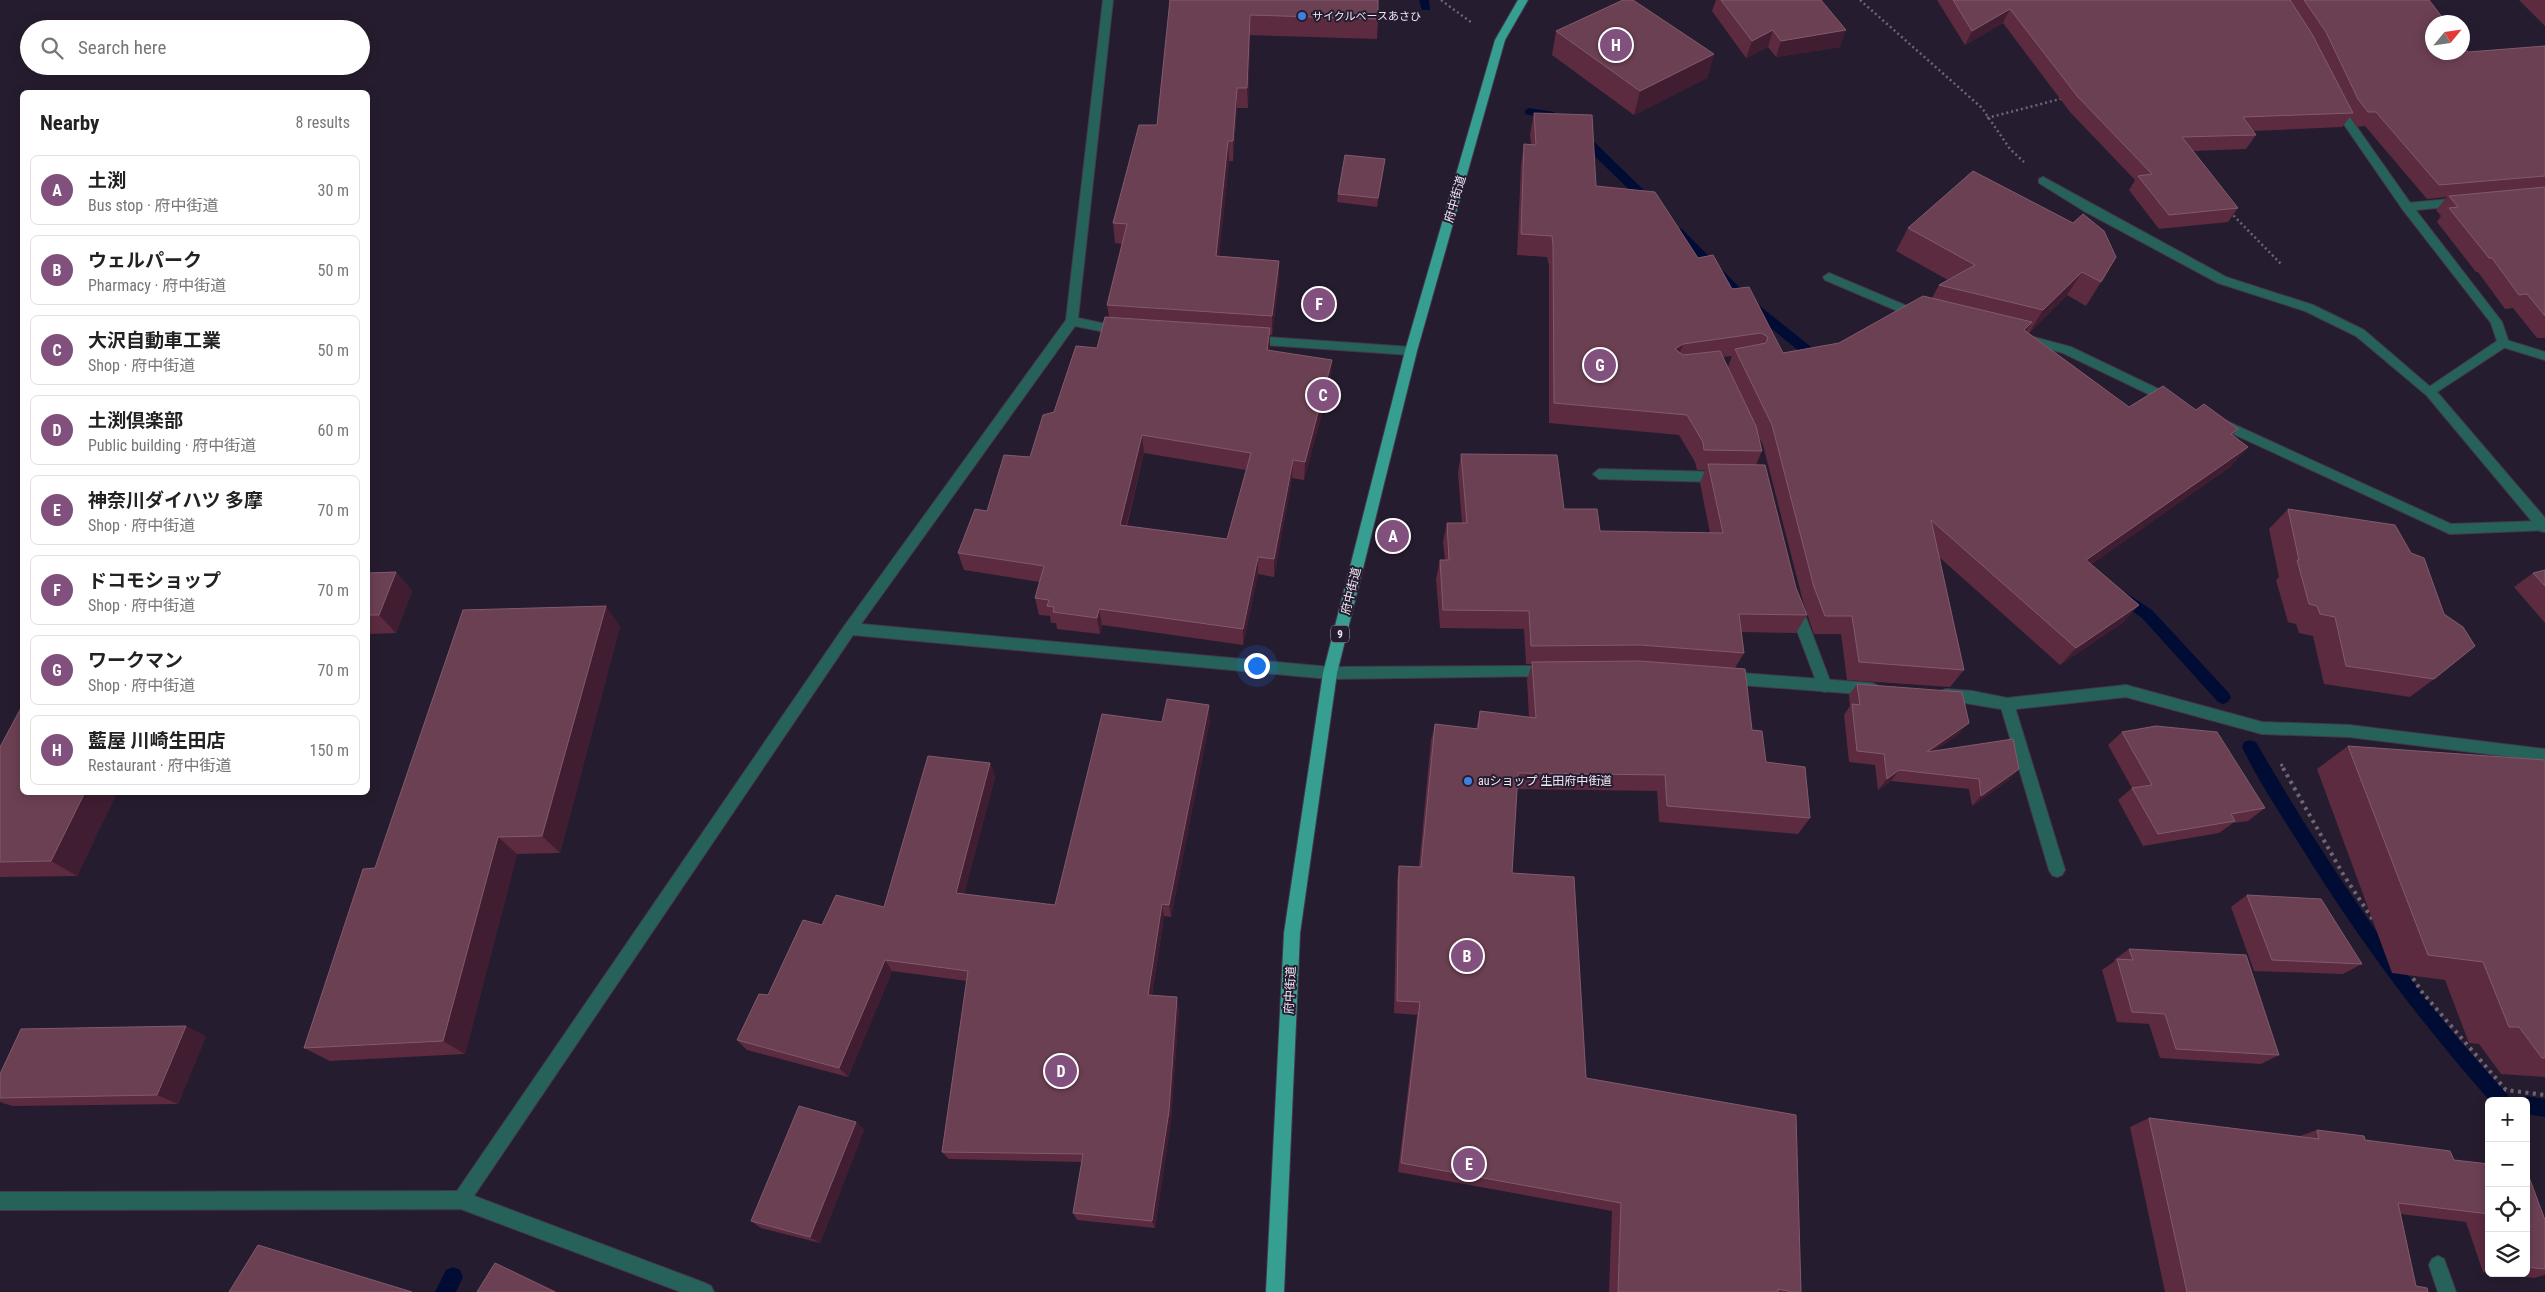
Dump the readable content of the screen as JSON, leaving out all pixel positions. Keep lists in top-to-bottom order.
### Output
{
  "streets": {
    "main road": ["府中街道", "9"]
  },
  "places": ["サイクルベースあさひ", "auショップ 生田府中街道"],
  "north": "top right",
  "page": {
    "search": "Search here",
    "pins": [
      "H",
      "F",
      "G",
      "C",
      "A",
      "B",
      "D",
      "E"
    ],
    "heading": ["Nearby", "8 results"],
    "list": [
      {
        "mark": "A",
        "name": "土渕",
        "note": "Bus stop · 府中街道",
        "value": "30 m"
      },
      {
        "mark": "B",
        "name": "ウェルパーク",
        "note": "Pharmacy · 府中街道",
        "value": "50 m"
      },
      {
        "mark": "C",
        "name": "大沢自動車工業",
        "note": "Shop · 府中街道",
        "value": "50 m"
      },
      {
        "mark": "D",
        "name": "土渕倶楽部",
        "note": "Public building · 府中街道",
        "value": "60 m"
      },
      {
        "mark": "E",
        "name": "神奈川ダイハツ 多摩",
        "note": "Shop · 府中街道",
        "value": "70 m"
      },
      {
        "mark": "F",
        "name": "ドコモショップ",
        "note": "Shop · 府中街道",
        "value": "70 m"
      },
      {
        "mark": "G",
        "name": "ワークマン",
        "note": "Shop · 府中街道",
        "value": "70 m"
      },
      {
        "mark": "H",
        "name": "藍屋 川崎生田店",
        "note": "Restaurant · 府中街道",
        "value": "150 m"
      }
    ],
    "map_buttons": ["+", "−"]
  }
}
